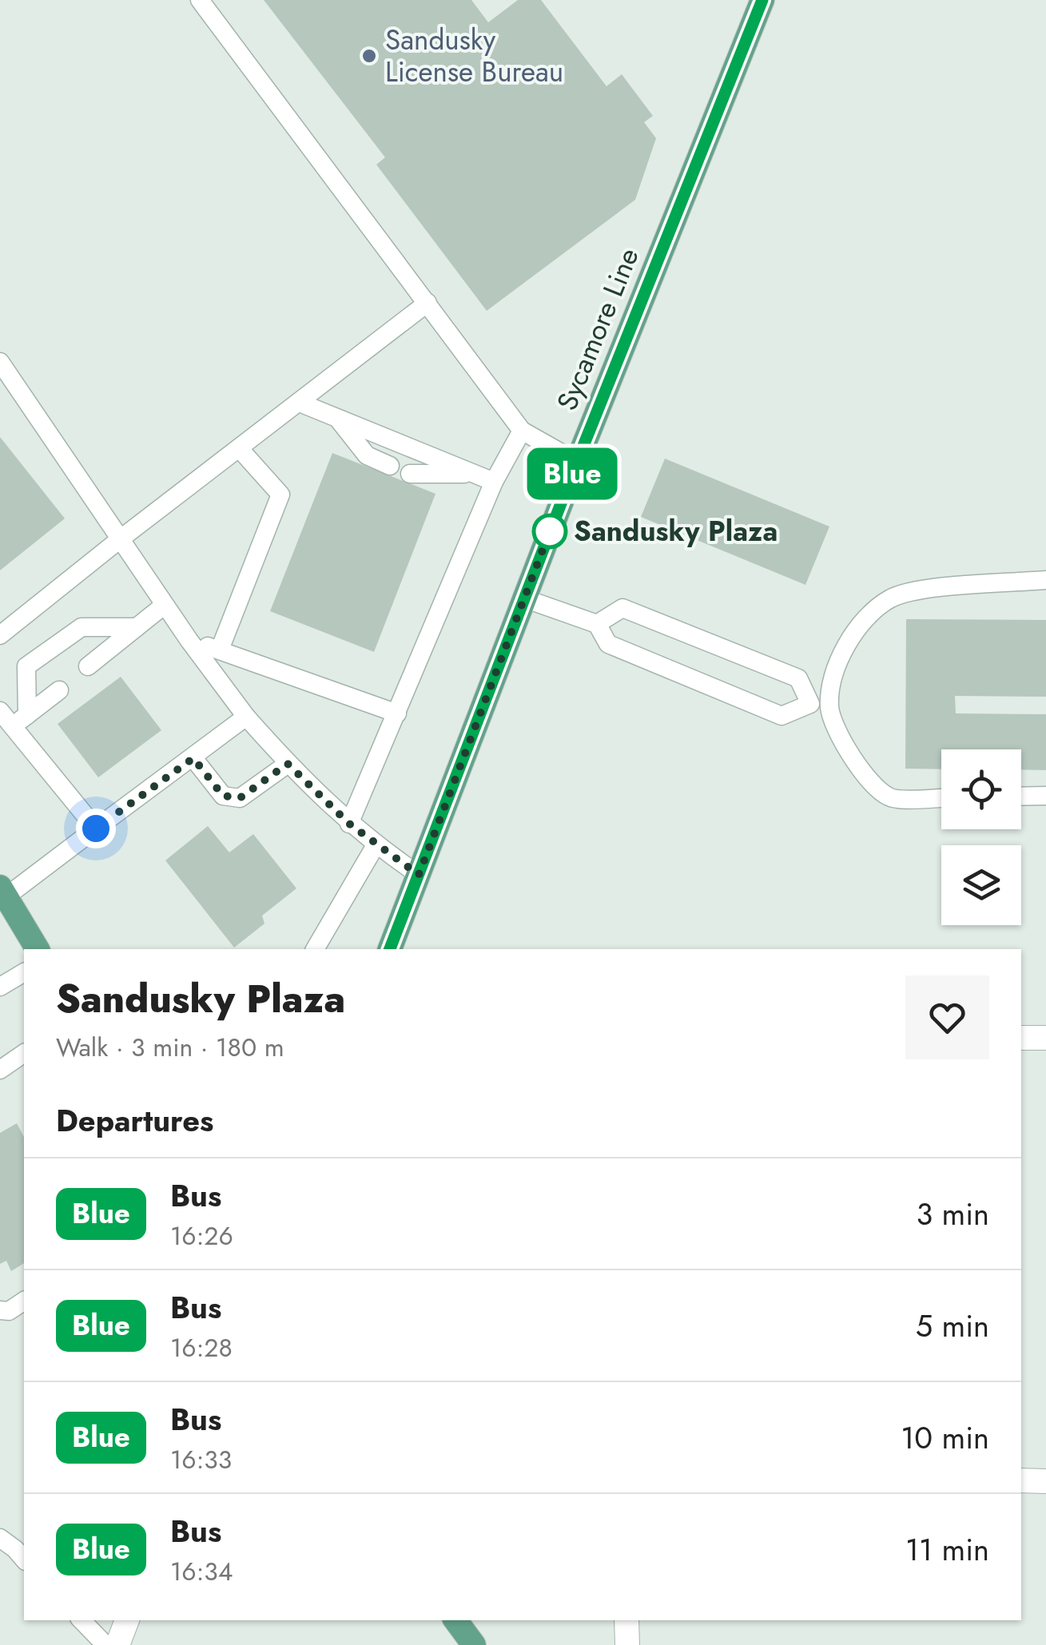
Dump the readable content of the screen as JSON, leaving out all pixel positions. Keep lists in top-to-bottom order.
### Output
{
  "streets": {
    "main road": ["Sycamore Line"]
  },
  "places": ["Sandusky License Bureau", "Sandusky Plaza"],
  "lines": ["bus line Blue"],
  "page": {
    "on_map": "Blue",
    "heading": [
      ["Sandusky Plaza", "Walk · 3 min · 180 m"],
      "Departures"
    ],
    "list": [
      {
        "mark": "Blue",
        "name": "Bus",
        "note": "16:26",
        "value": "3 min"
      },
      {
        "mark": "Blue",
        "name": "Bus",
        "note": "16:28",
        "value": "5 min"
      },
      {
        "mark": "Blue",
        "name": "Bus",
        "note": "16:33",
        "value": "10 min"
      },
      {
        "mark": "Blue",
        "name": "Bus",
        "note": "16:34",
        "value": "11 min"
      }
    ]
  }
}
